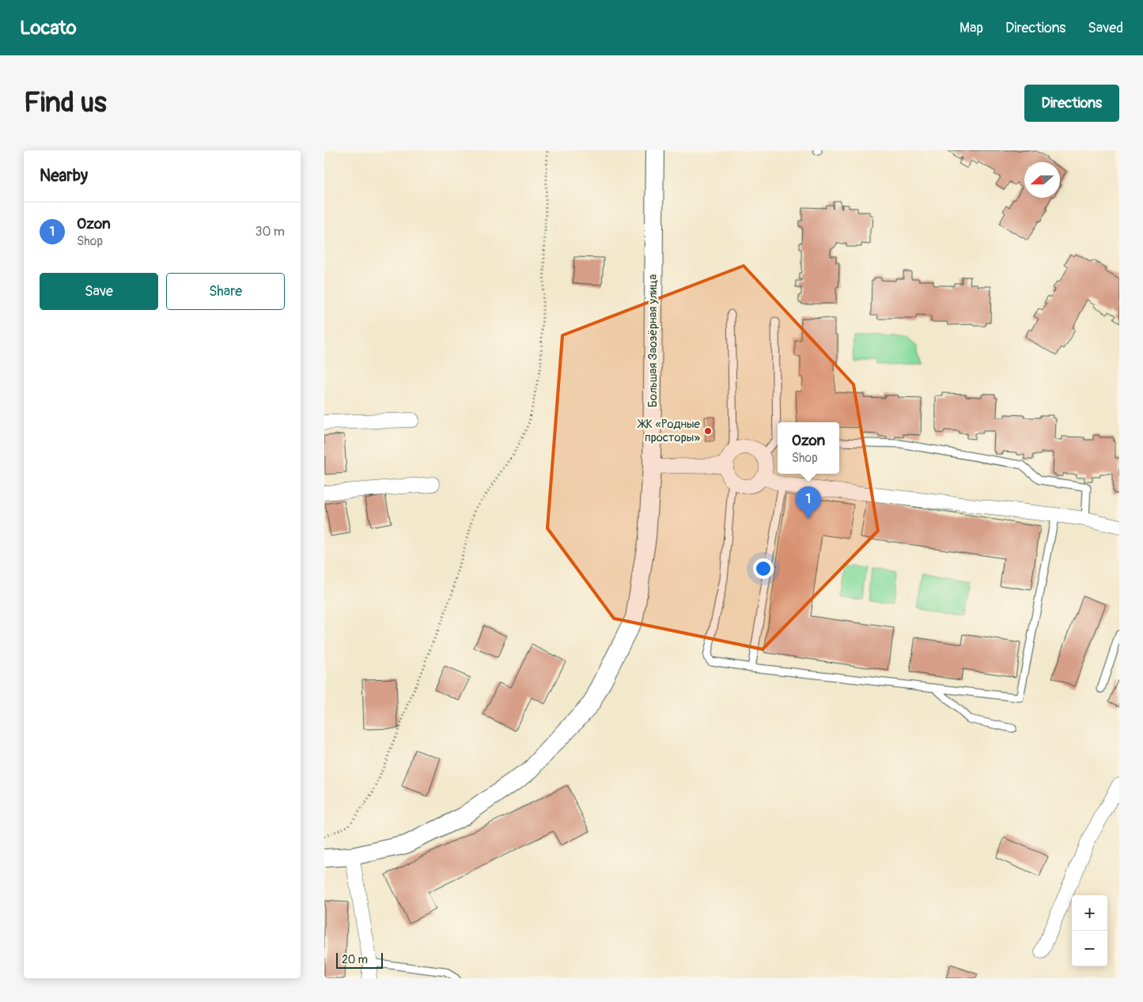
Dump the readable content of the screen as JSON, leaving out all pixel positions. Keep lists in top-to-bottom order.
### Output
{
  "streets": {
    "street": ["Большая Заозёрная улица"]
  },
  "places": ["ЖК «Родные просторы»"],
  "scale_bar": "20 m",
  "north": "left",
  "page": {
    "header": "Locato",
    "nav": ["Map", "Directions", "Saved"],
    "buttons": [
      "Directions",
      ["Save", "Share"]
    ],
    "title": "Find us",
    "heading": "Nearby",
    "list": [
      {
        "mark": "1",
        "name": "Ozon",
        "note": "Shop",
        "value": "30 m"
      }
    ],
    "popup": ["Ozon", "Shop"],
    "pins": "1",
    "map_buttons": ["+", "−"],
    "scale": "20 m"
  }
}
